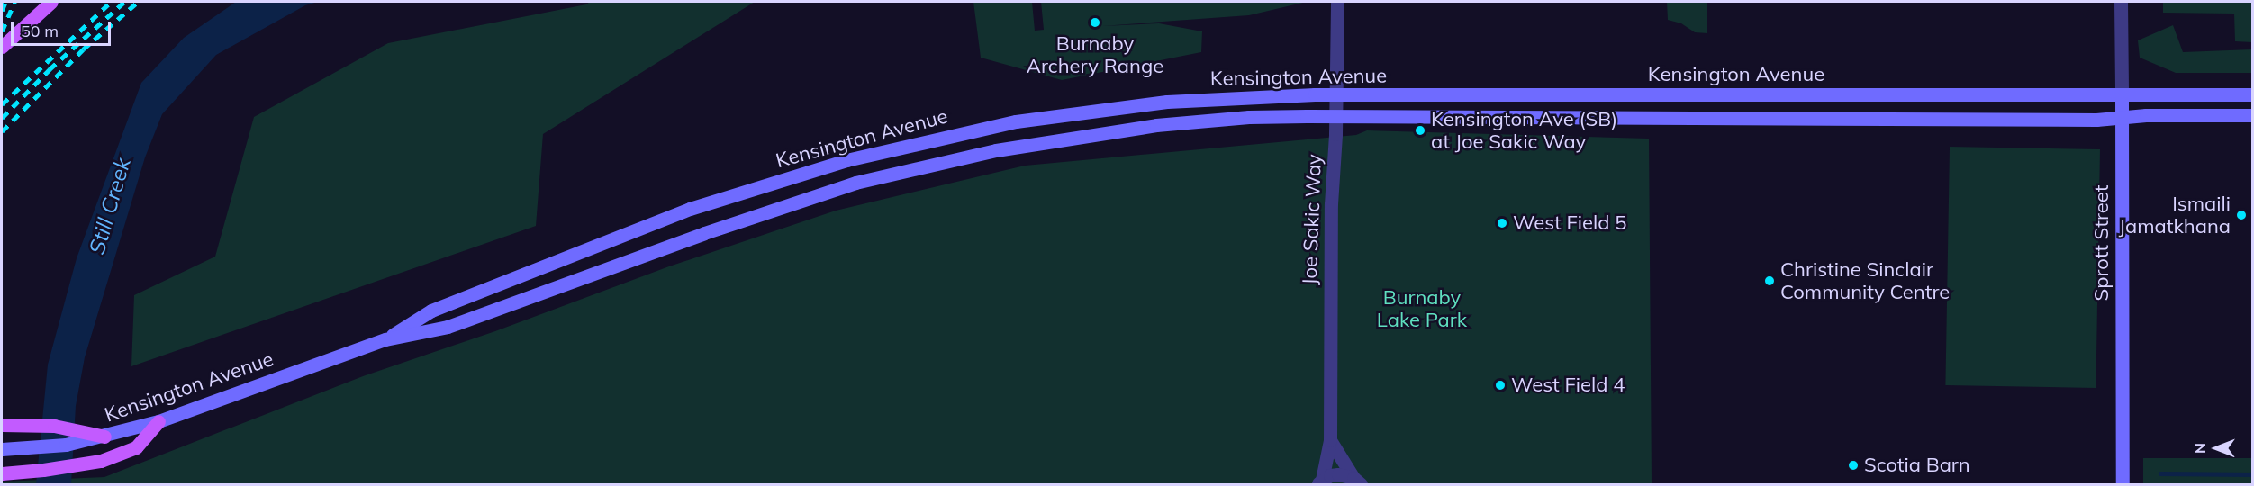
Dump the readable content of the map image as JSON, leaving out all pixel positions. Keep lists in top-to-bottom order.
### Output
{
  "streets": {
    "main road": ["Kensington Avenue", "Sprott Street"],
    "street": ["Joe Sakic Way"]
  },
  "crossings": [
    ["Kensington Avenue", "Joe Sakic Way"],
    ["Kensington Avenue", "Sprott Street"]
  ],
  "water": ["Still Creek"],
  "parks": ["Burnaby Lake Park"],
  "places": [
    "Burnaby Archery Range",
    "Kensington Ave (SB) at Joe Sakic Way",
    "Ismaili Jamatkhana",
    "West Field 5",
    "Christine Sinclair Community Centre",
    "West Field 4",
    "Scotia Barn"
  ],
  "scale_bar": "50 m",
  "north": "left"
}
